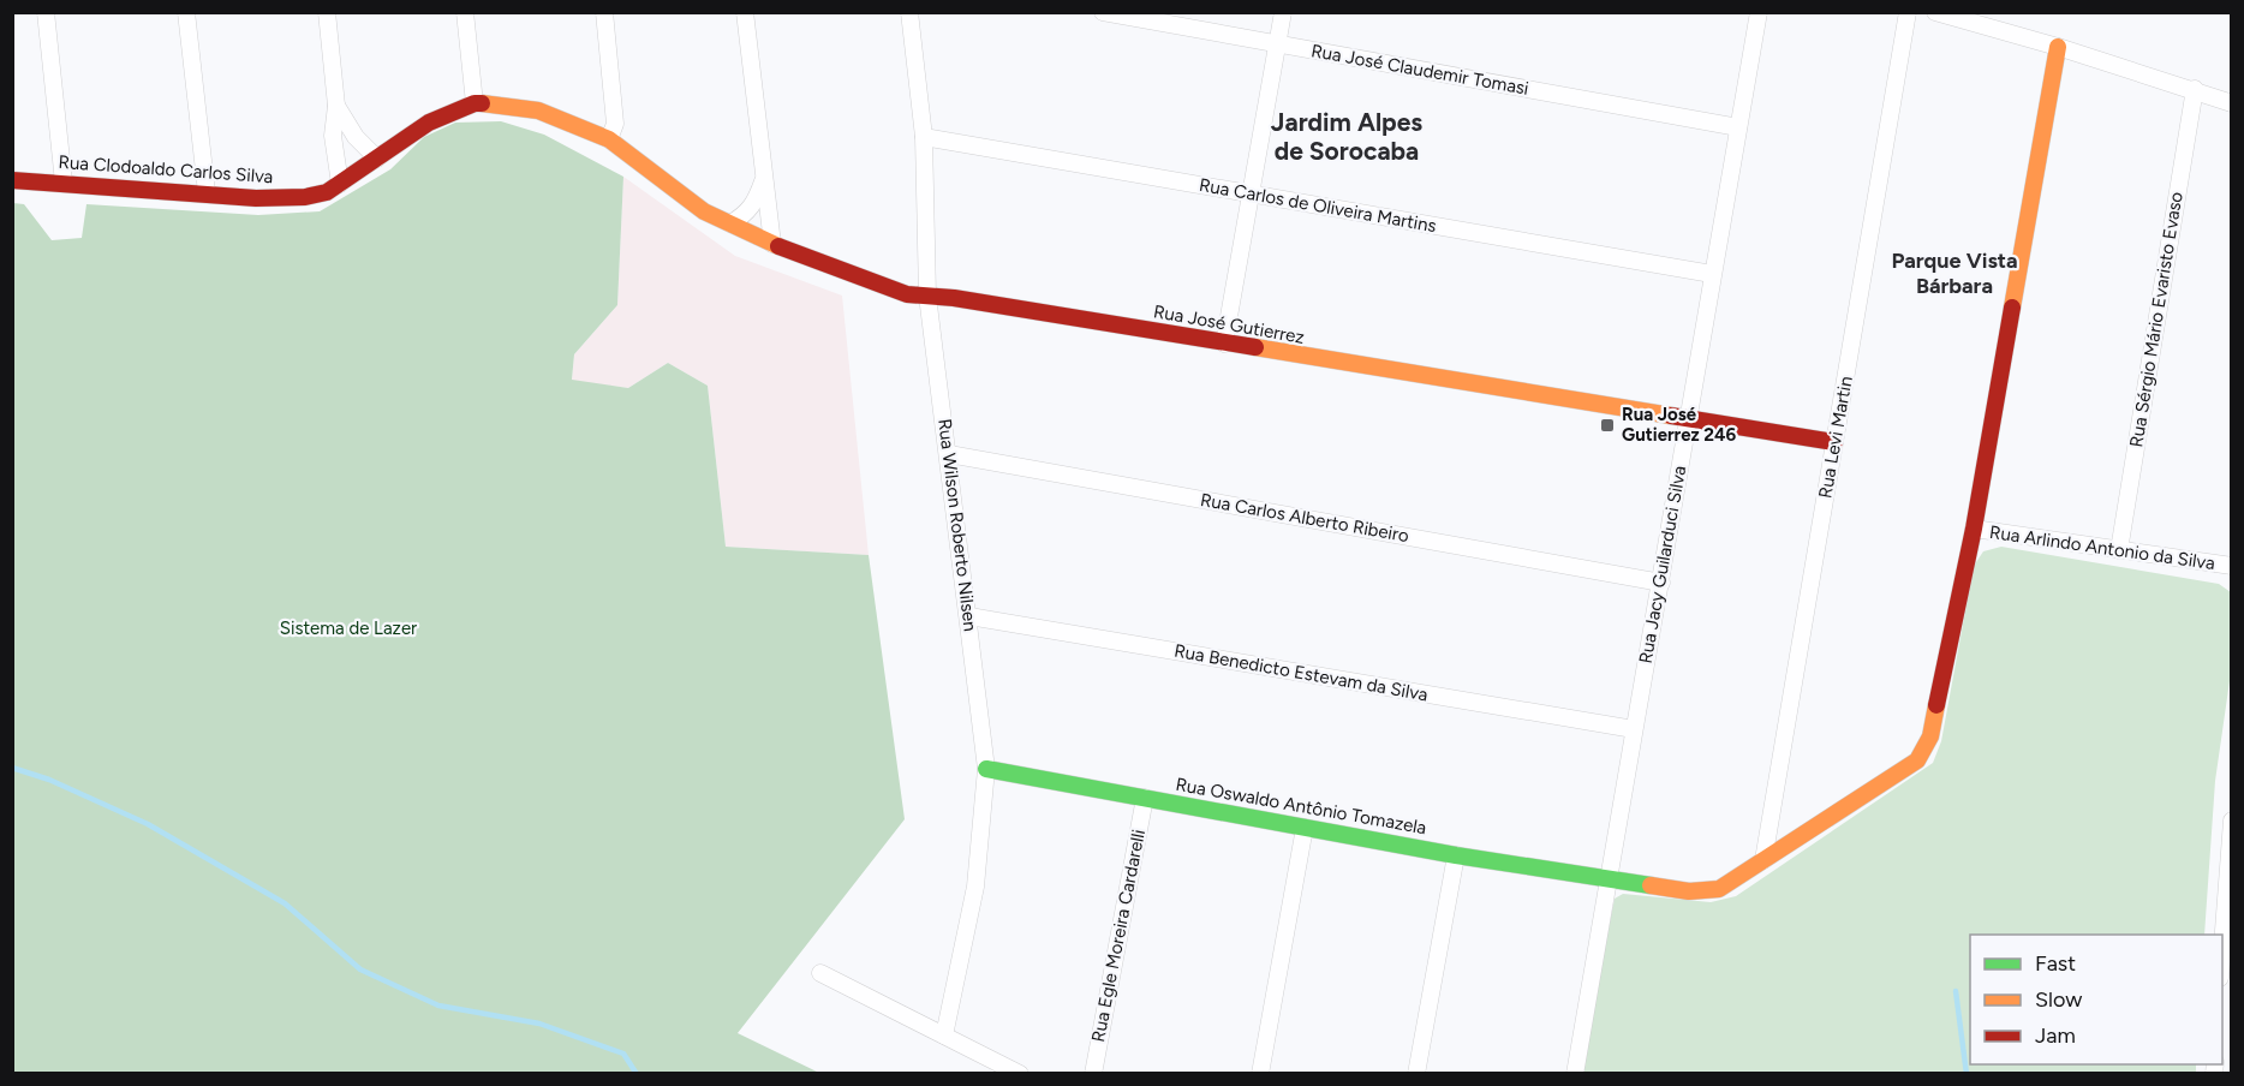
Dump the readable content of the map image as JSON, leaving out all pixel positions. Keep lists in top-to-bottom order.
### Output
{
  "streets": {
    "street": [
      "Rua José Claudemir Tomasi",
      "Rua Clodoaldo Carlos Silva",
      "Rua Carlos de Oliveira Martins",
      "Rua Sérgio Mário Evaristo Evaso",
      "Rua José Gutierrez",
      "Rua Levi Martin",
      "Rua Carlos Alberto Ribeiro",
      "Rua Wilson Roberto Nilsen",
      "Rua Arlindo Antonio da Silva",
      "Rua Jacy Guilarduci Silva",
      "Rua Benedicto Estevam da Silva",
      "Rua Oswaldo Antônio Tomazela",
      "Rua Egle Moreira Cardarelli"
    ]
  },
  "crossings": [
    ["Rua José Claudemir Tomasi", "Rua Jacy Guilarduci Silva"],
    ["Rua Clodoaldo Carlos Silva", "Rua José Gutierrez"],
    ["Rua Carlos de Oliveira Martins", "Rua Wilson Roberto Nilsen"],
    ["Rua Carlos de Oliveira Martins", "Rua Jacy Guilarduci Silva"],
    ["Rua Sérgio Mário Evaristo Evaso", "Rua Arlindo Antonio da Silva"],
    ["Rua José Gutierrez", "Rua Levi Martin"],
    ["Rua José Gutierrez", "Rua Wilson Roberto Nilsen"],
    ["Rua José Gutierrez", "Rua Jacy Guilarduci Silva"],
    ["Rua Levi Martin", "Rua Oswaldo Antônio Tomazela"],
    ["Rua Carlos Alberto Ribeiro", "Rua Wilson Roberto Nilsen"],
    ["Rua Carlos Alberto Ribeiro", "Rua Jacy Guilarduci Silva"],
    ["Rua Wilson Roberto Nilsen", "Rua Benedicto Estevam da Silva"],
    ["Rua Wilson Roberto Nilsen", "Rua Oswaldo Antônio Tomazela"],
    ["Rua Arlindo Antonio da Silva", "Rua Oswaldo Antônio Tomazela"],
    ["Rua Jacy Guilarduci Silva", "Rua Benedicto Estevam da Silva"],
    ["Rua Jacy Guilarduci Silva", "Rua Oswaldo Antônio Tomazela"],
    ["Rua Oswaldo Antônio Tomazela", "Rua Egle Moreira Cardarelli"]
  ],
  "districts": ["Jardim Alpes de Sorocaba", "Parque Vista Bárbara"],
  "parks": ["Sistema de Lazer"],
  "places": {
    "transit": ["Rua José Gutierrez 246"]
  },
  "legend": ["Fast", "Slow", "Jam"]
}
